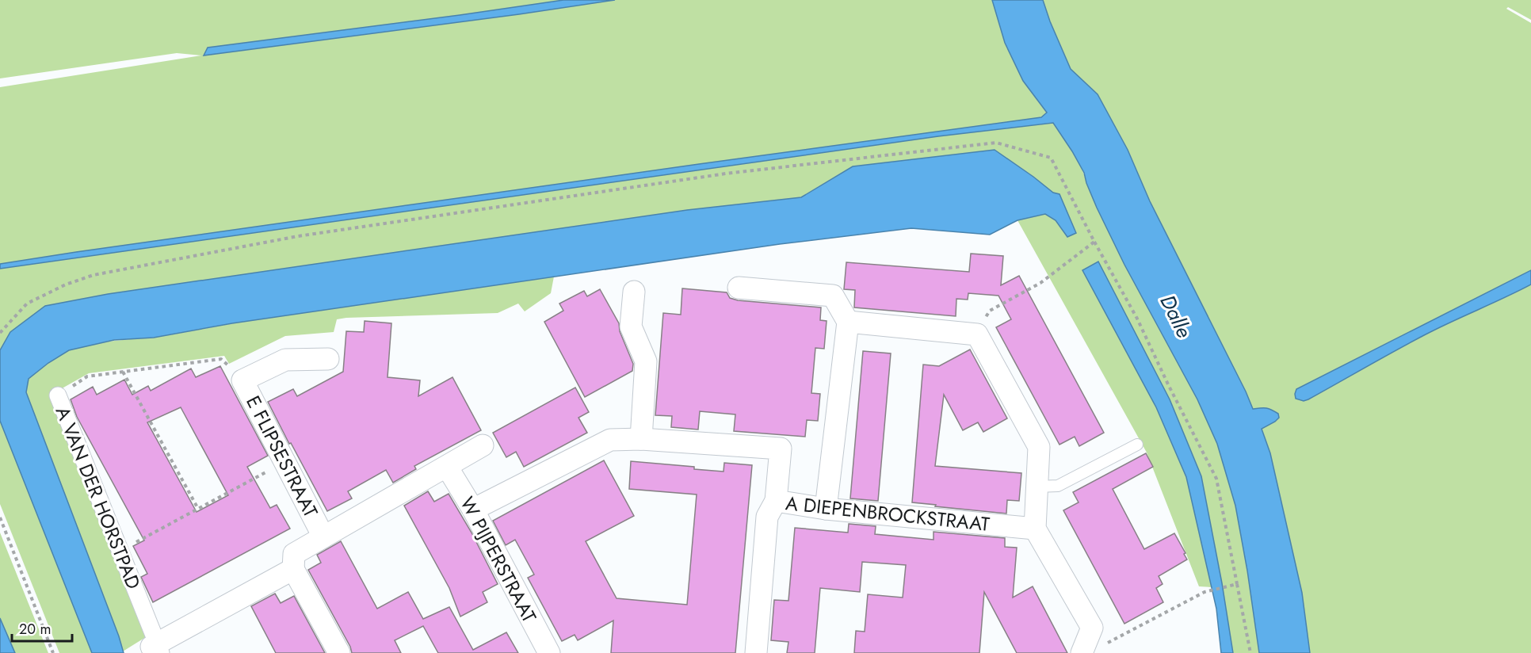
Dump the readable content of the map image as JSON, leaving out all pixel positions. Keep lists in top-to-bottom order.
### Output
{
  "streets": {
    "street": [
      "E FLIPSESTRAAT",
      "A VAN DER HORSTPAD",
      "A DIEPENBROCKSTRAAT",
      "W PIJPERSTRAAT"
    ]
  },
  "crossings": [
    ["A DIEPENBROCKSTRAAT", "W PIJPERSTRAAT"]
  ],
  "water": ["Dalle"],
  "scale_bar": "20 m"
}
